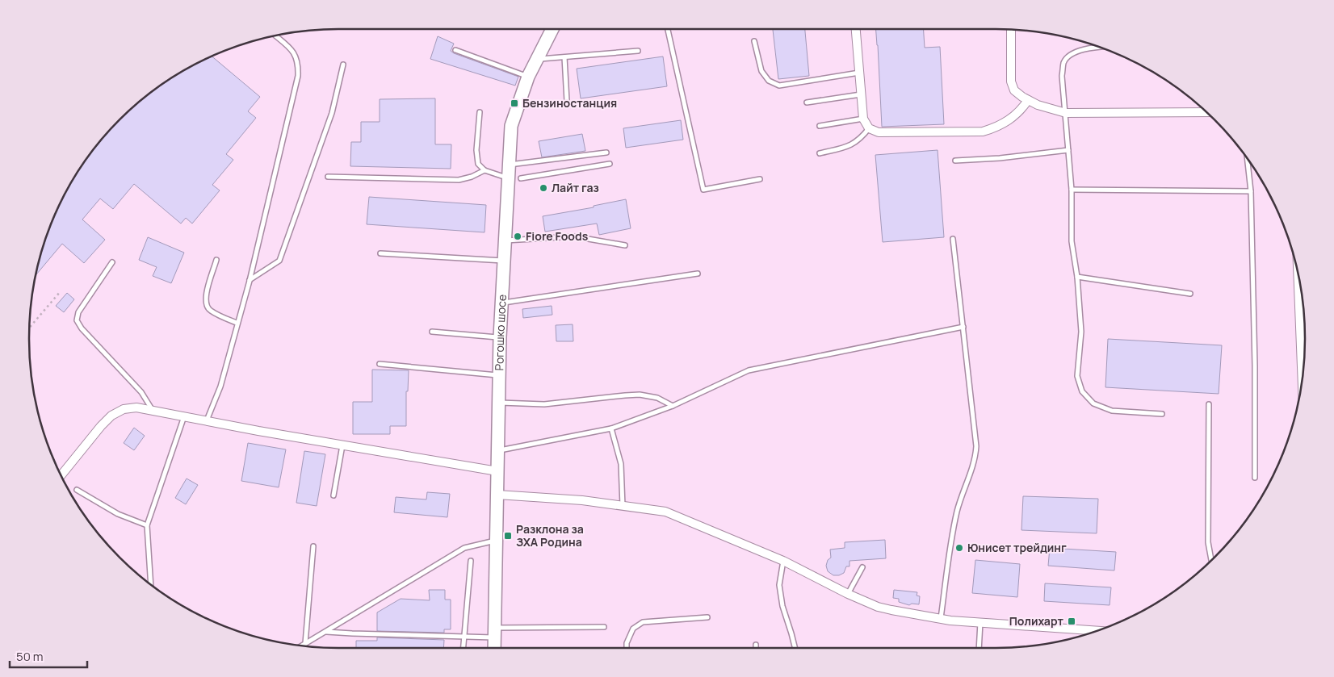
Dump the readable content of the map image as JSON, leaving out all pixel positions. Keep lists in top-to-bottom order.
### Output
{
  "streets": {
    "main road": ["Рогошко шосе"]
  },
  "places": {
    "transit": ["Бензиностанция", "Разклона за ЗХА Родина", "Полихарт"],
    "other": ["Лайт газ", "Fiore Foods", "Юнисет трейдинг"]
  },
  "scale_bar": "50 m"
}
